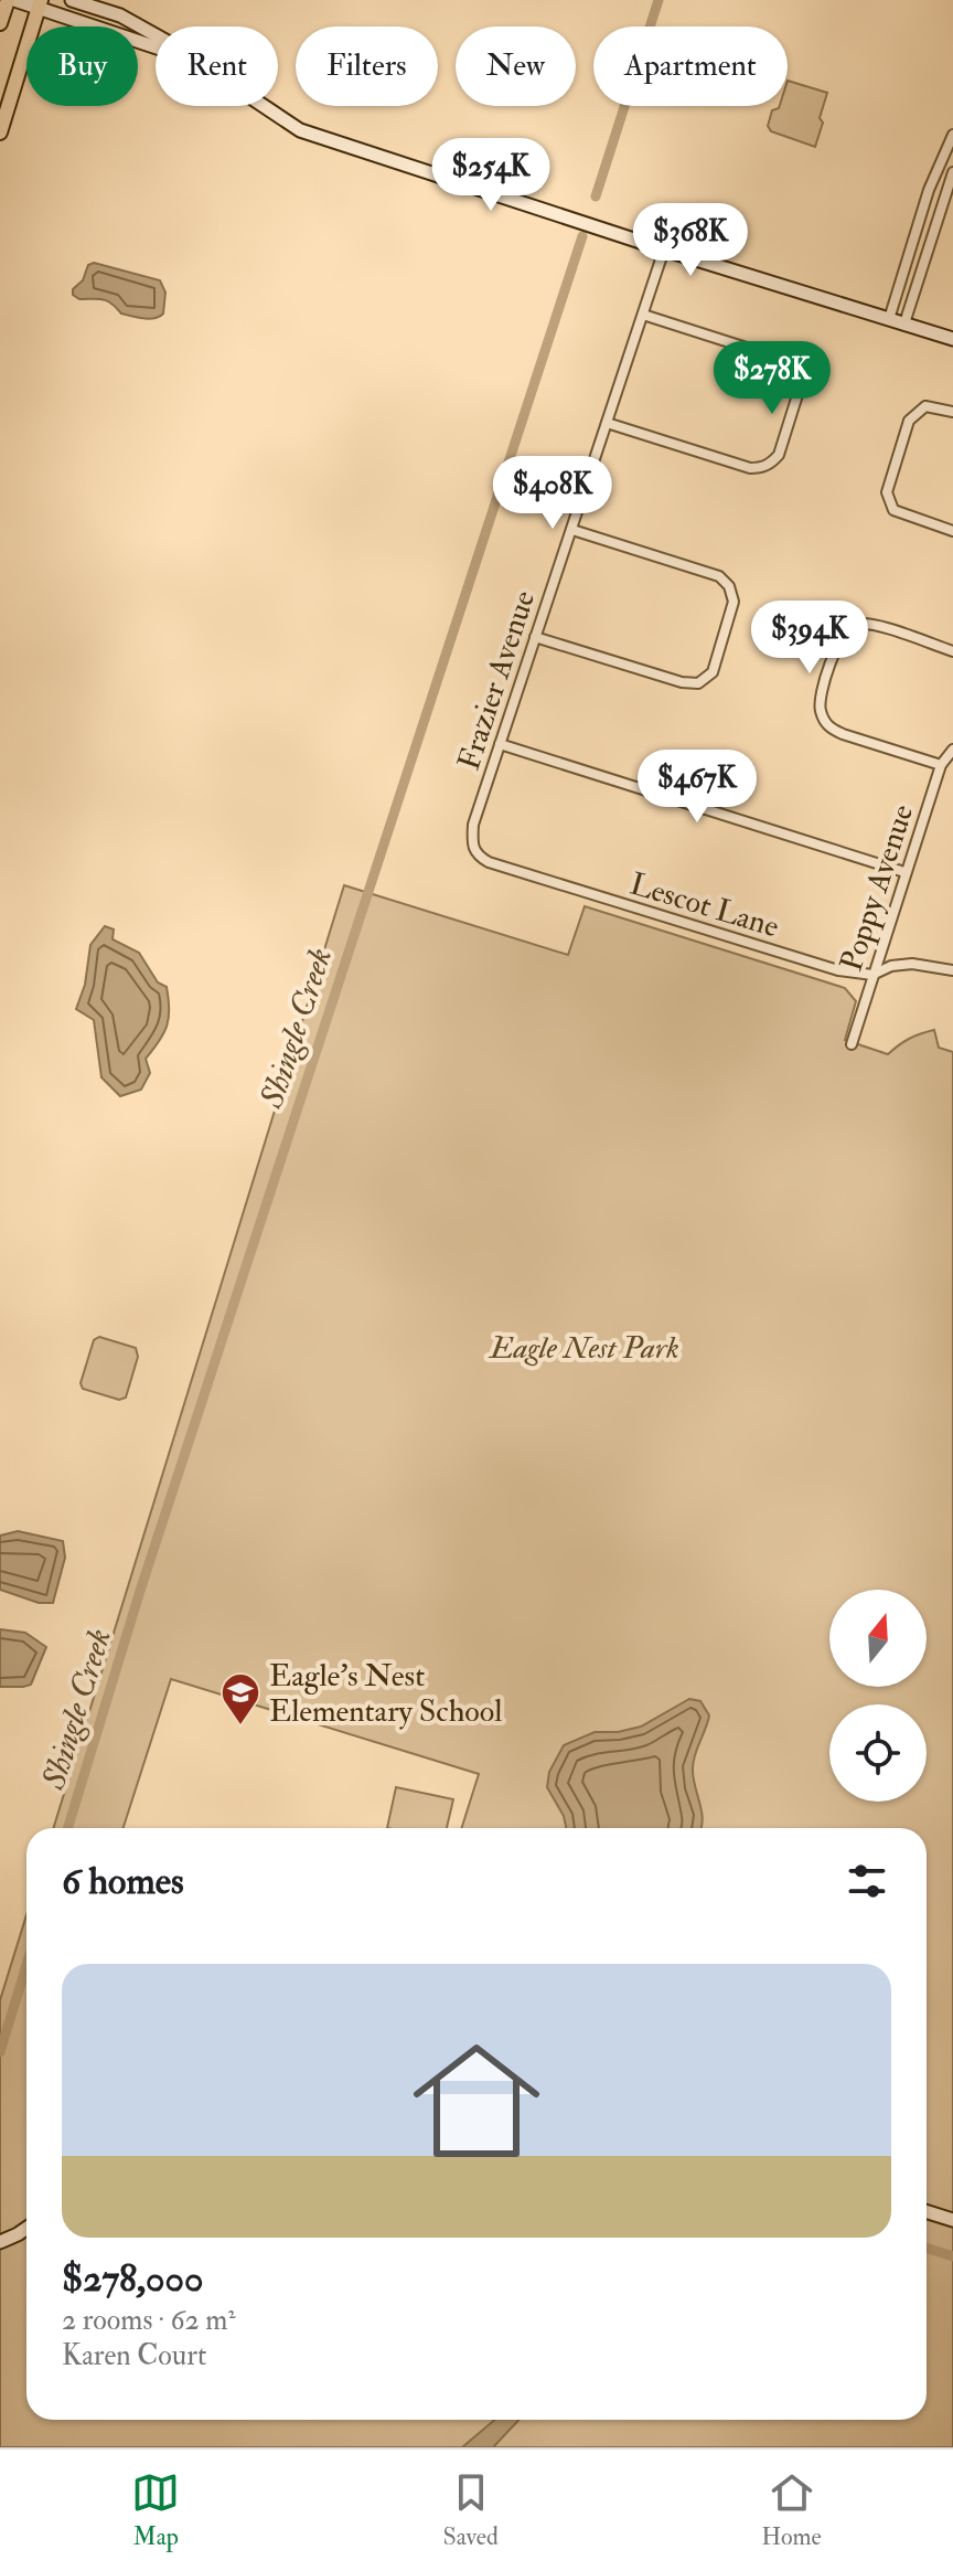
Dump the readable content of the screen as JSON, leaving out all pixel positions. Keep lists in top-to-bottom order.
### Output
{
  "streets": {
    "street": ["Frazier Avenue", "Poppy Avenue", "Lescot Lane"]
  },
  "crossings": [
    ["Frazier Avenue", "Lescot Lane"],
    ["Poppy Avenue", "Lescot Lane"]
  ],
  "water": ["Shingle Creek"],
  "parks": ["Eagle Nest Park"],
  "places": {
    "school or university": ["Eagle's Nest Elementary School"]
  },
  "north": "top",
  "page": {
    "chip": [
      "Buy",
      "Rent",
      "Filters",
      "New",
      "Apartment"
    ],
    "price": [
      "$254K",
      "$368K",
      "$278K",
      "$408K",
      "$394K",
      "$467K"
    ],
    "heading": "6 homes",
    "list": [
      {
        "name": "$278,000",
        "note": "2 rooms · 62 m² · Karen Court"
      }
    ],
    "tabs": ["Map", "Saved", "Home"]
  }
}
